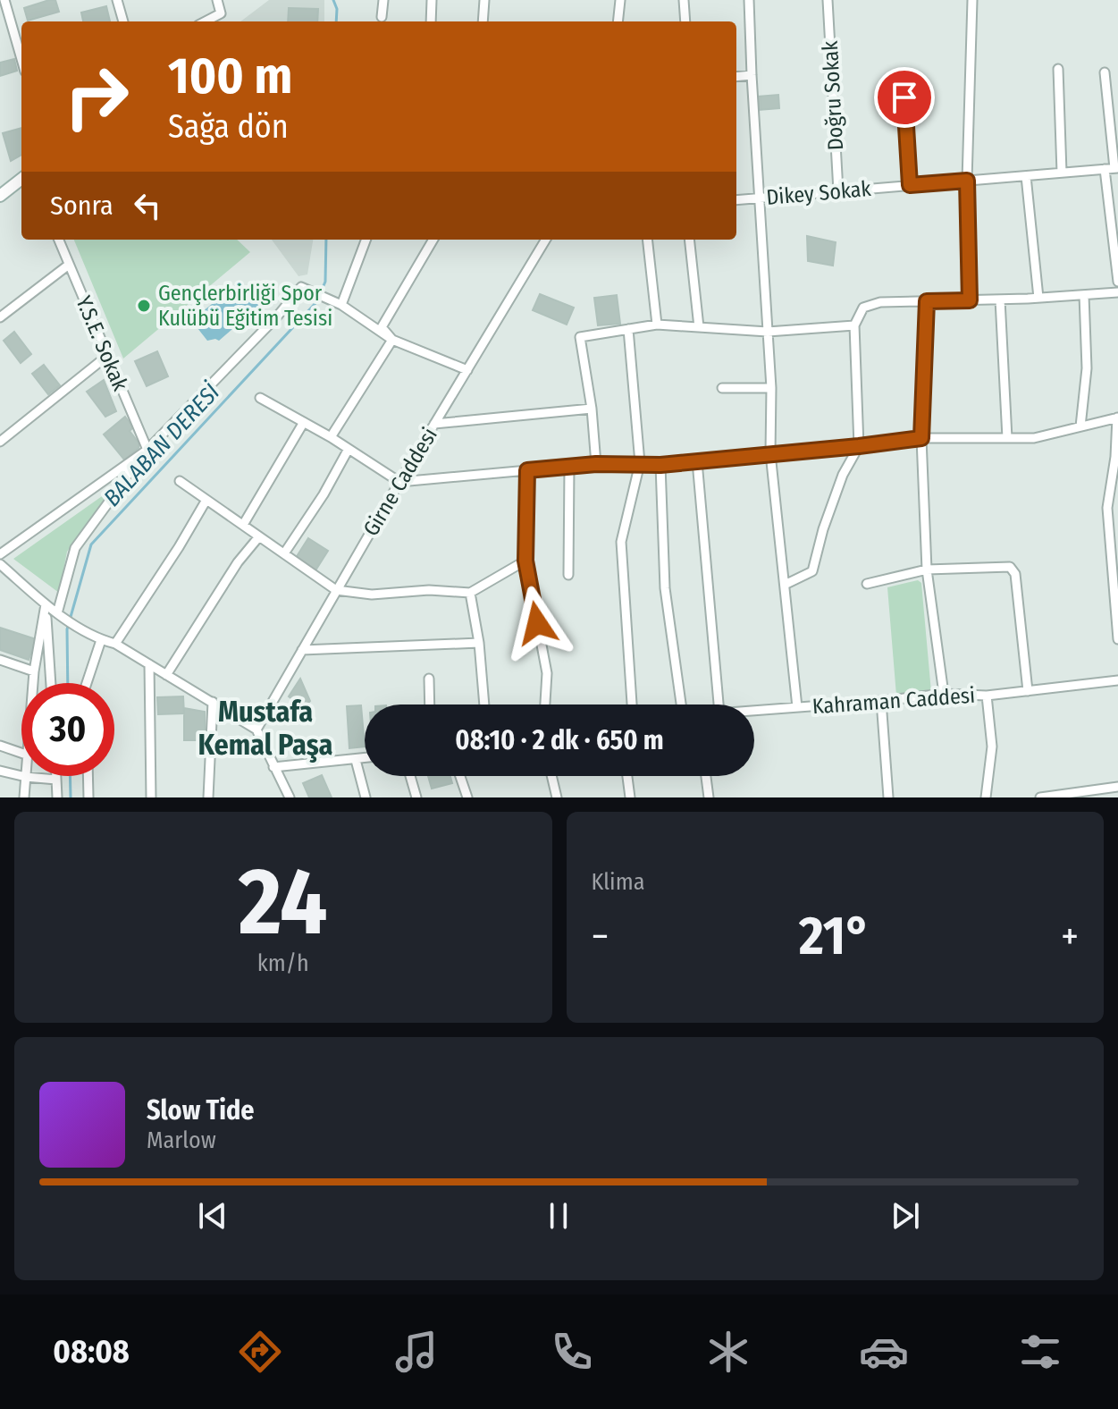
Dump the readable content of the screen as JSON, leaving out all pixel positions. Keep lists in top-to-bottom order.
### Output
{
  "streets": {
    "street": [
      "Doğru Sokak",
      "Dikey Sokak",
      "Y.S.E. Sokak",
      "Girne Caddesi",
      "Kahraman Caddesi"
    ]
  },
  "crossings": [
    ["Doğru Sokak", "Dikey Sokak"]
  ],
  "districts": ["Mustafa Kemal Paşa"],
  "water": ["BALABAN DERESİ"],
  "places": ["Gençlerbirliği Spor Kulübü Eğitim Tesisi"],
  "page": {
    "turn": ["100 m", "Sağa dön"],
    "then": "Sonra",
    "limit": "30",
    "trip": "08:10 · 2 dk · 650 m",
    "tile": [
      ["24", "km/h"],
      "Klima"
    ],
    "heat": ["−", "21°", "+"],
    "song": ["Slow Tide", "Marlow"],
    "tabs": "08:08"
  }
}
